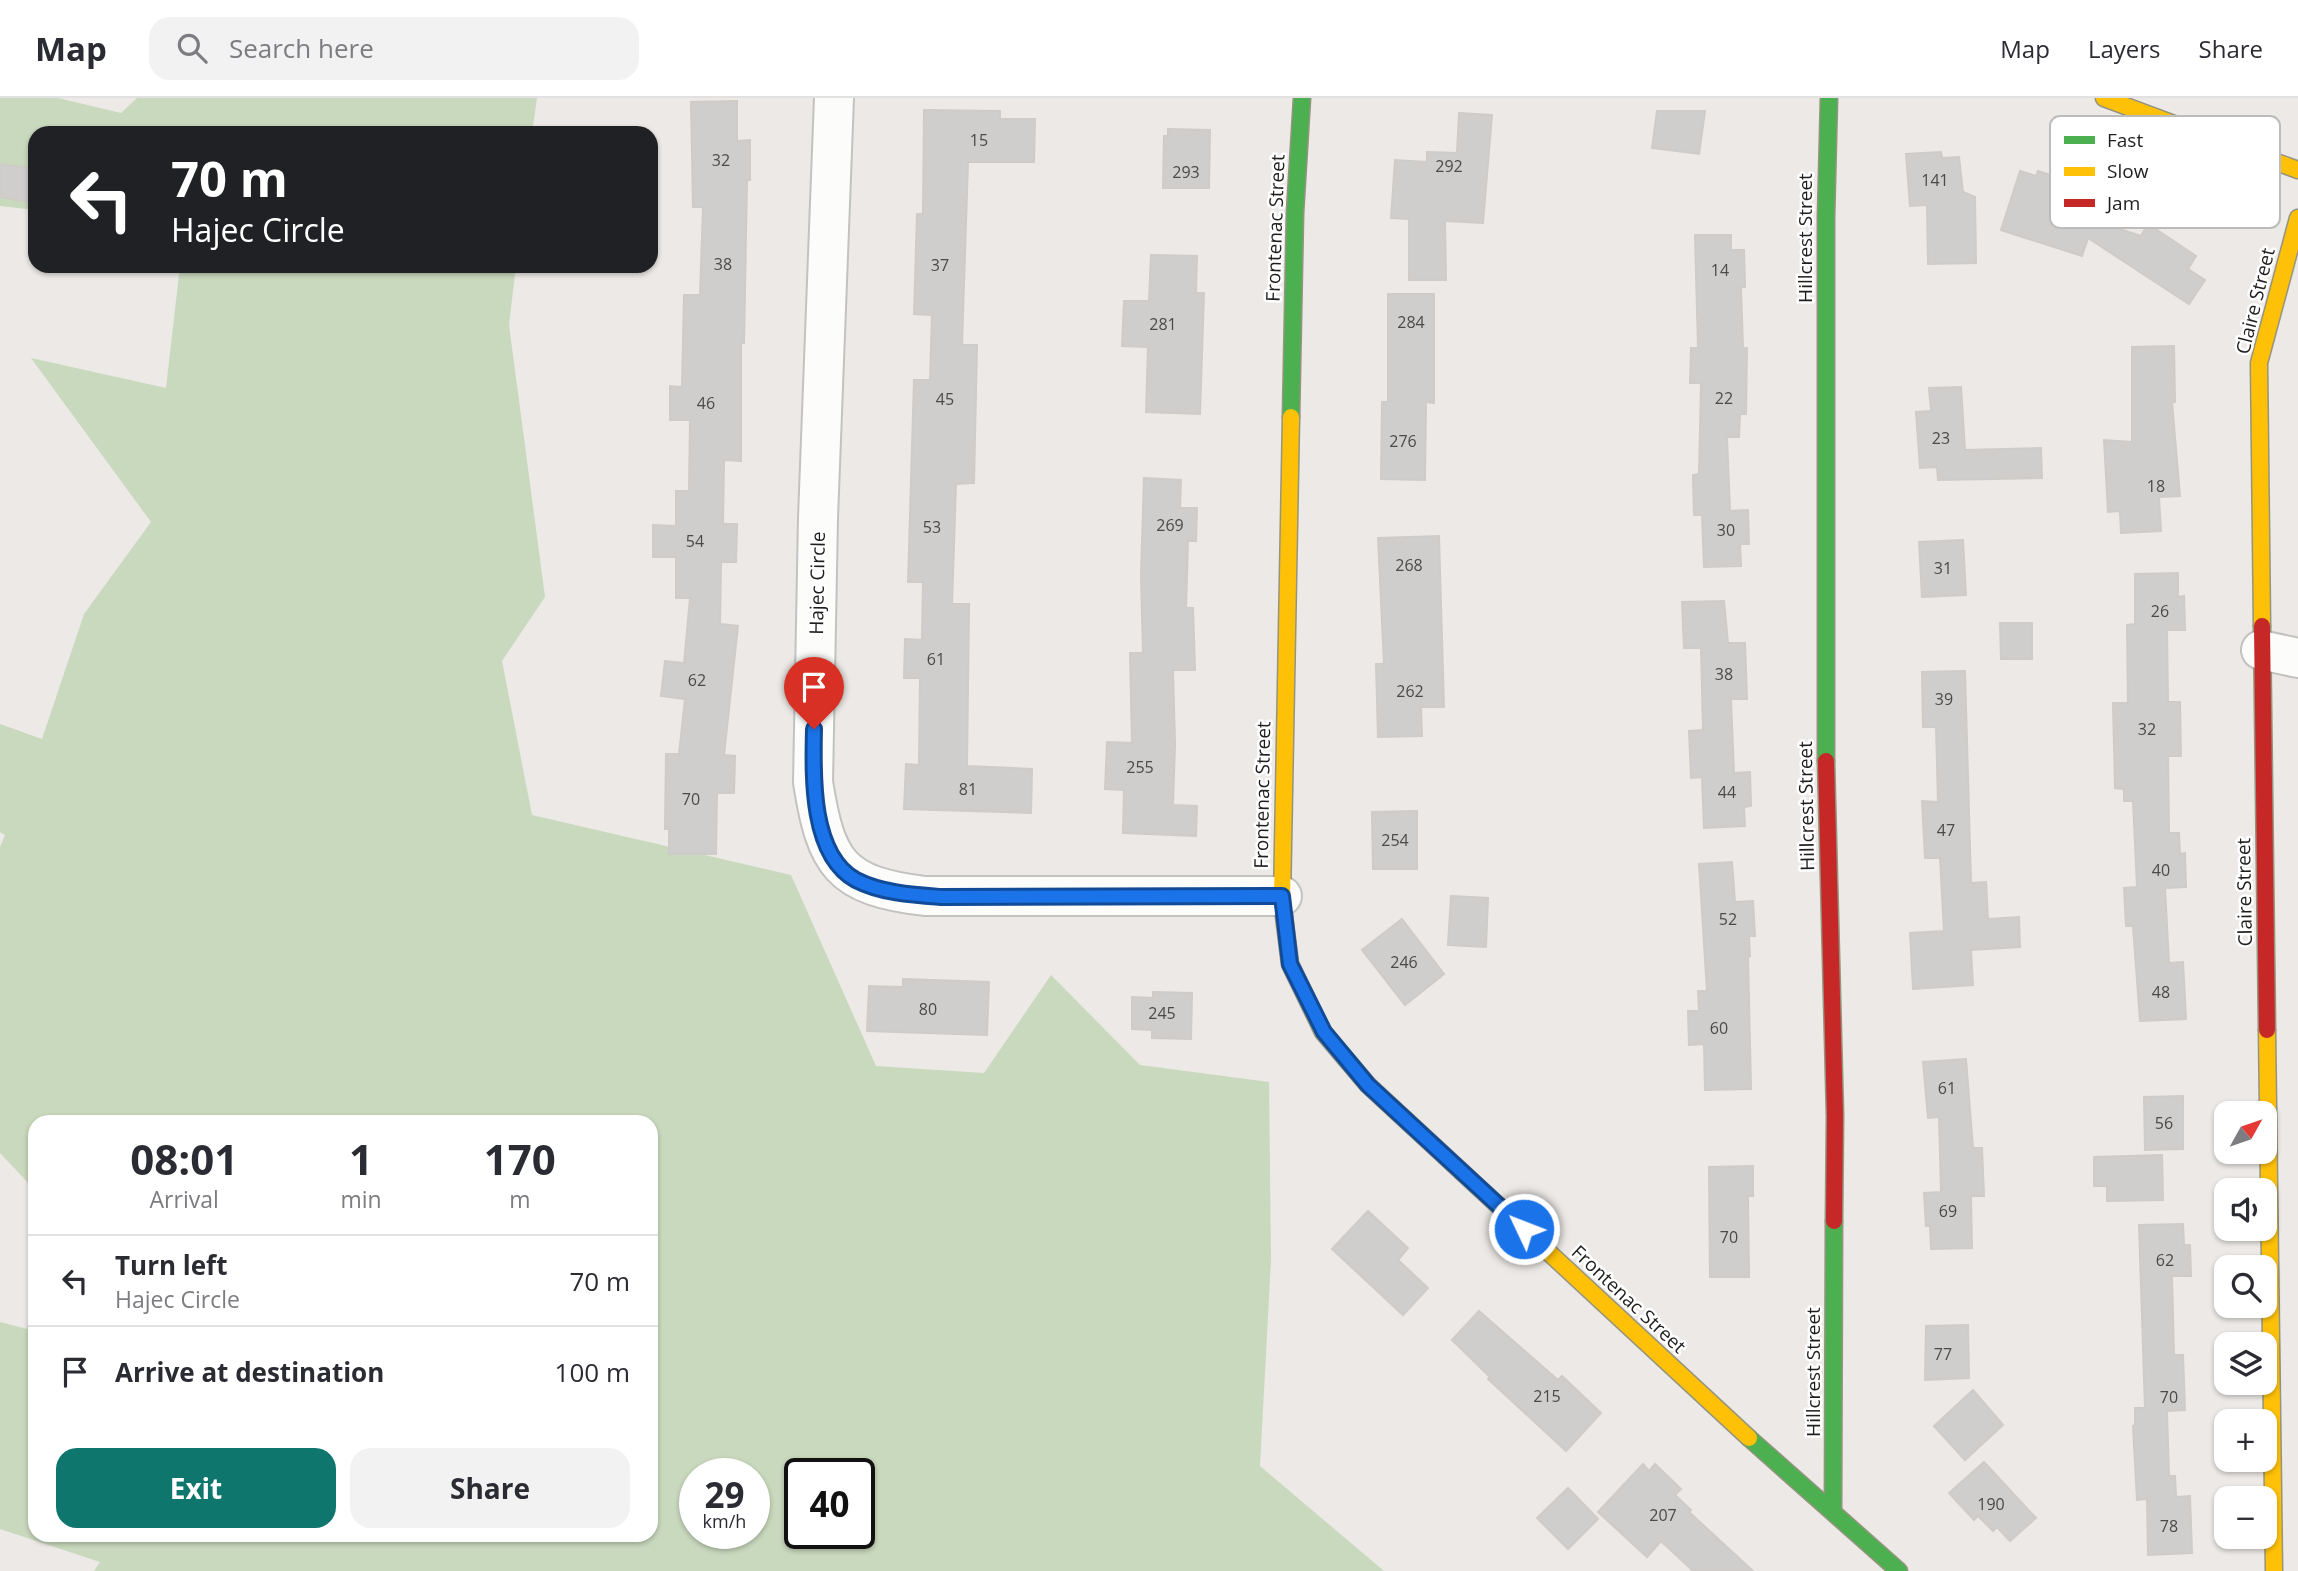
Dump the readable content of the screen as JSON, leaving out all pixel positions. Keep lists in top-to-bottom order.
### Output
{
  "streets": {
    "street": [
      "Frontenac Street",
      "Hillcrest Street",
      "Claire Street",
      "Hajec Circle"
    ]
  },
  "crossings": [
    ["Frontenac Street", "Hillcrest Street"],
    ["Frontenac Street", "Hajec Circle"]
  ],
  "house_numbers": [
    "15",
    "32",
    "292",
    "293",
    "141",
    "38",
    "37",
    "14",
    "284",
    "281",
    "22",
    "45",
    "46",
    "23",
    "276",
    "18",
    "269",
    "53",
    "30",
    "54",
    "268",
    "31",
    "26",
    "61",
    "38",
    "62",
    "262",
    "39",
    "32",
    "255",
    "81",
    "44",
    "70",
    "47",
    "254",
    "40",
    "52",
    "246",
    "48",
    "80",
    "245",
    "60",
    "61",
    "56",
    "69",
    "70",
    "62",
    "77",
    "215",
    "70",
    "190",
    "207",
    "78"
  ],
  "legend": ["Fast", "Slow", "Jam"],
  "north": "top right",
  "page": {
    "header": "Map",
    "search": "Search here",
    "nav": ["Map", "Layers", "Share"],
    "turn": ["70 m", "Hajec Circle"],
    "map_buttons": ["+", "−"],
    "eta": [
      "08:01",
      "Arrival",
      "1",
      "min",
      "170",
      "m"
    ],
    "list": [
      {
        "name": "Turn left",
        "note": "Hajec Circle",
        "value": "70 m"
      },
      {
        "name": "Arrive at destination",
        "value": "100 m"
      }
    ],
    "buttons": ["Exit", "Share"],
    "speed": "29 km/h",
    "limit": "40"
  }
}
